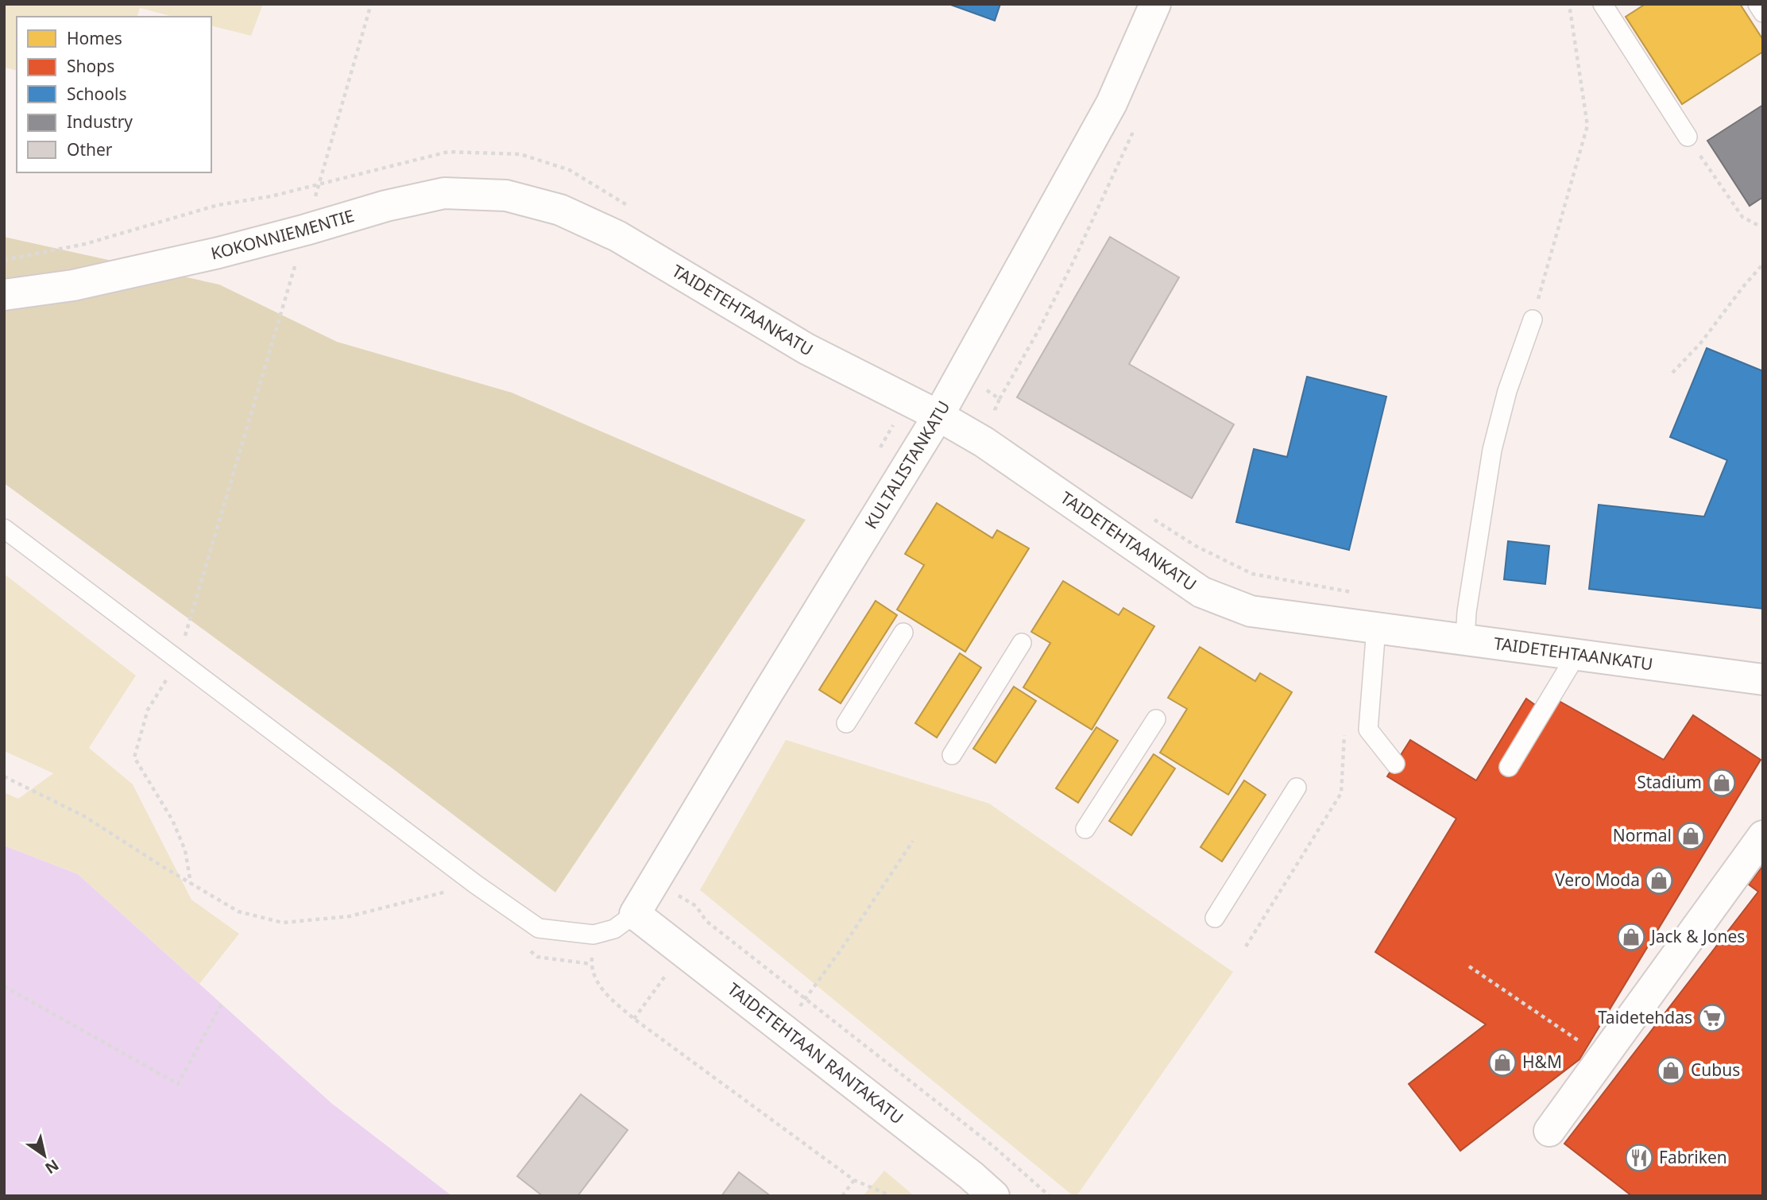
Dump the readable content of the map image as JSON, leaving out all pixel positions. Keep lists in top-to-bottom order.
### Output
{
  "streets": {
    "street": [
      "KOKONNIEMENTIE",
      "TAIDETEHTAANKATU",
      "KULTALISTANKATU",
      "TAIDETEHTAAN RANTAKATU"
    ]
  },
  "crossings": [
    ["KOKONNIEMENTIE", "TAIDETEHTAANKATU"],
    ["TAIDETEHTAANKATU", "KULTALISTANKATU"],
    ["KULTALISTANKATU", "TAIDETEHTAAN RANTAKATU"]
  ],
  "places": {
    "shop": [
      "Stadium",
      "Normal",
      "Vero Moda",
      "Jack & Jones",
      "H&M",
      "Cubus"
    ],
    "supermarket": ["Taidetehdas"],
    "restaurant": ["Fabriken"]
  },
  "legend": [
    "Homes",
    "Shops",
    "Schools",
    "Industry",
    "Other"
  ],
  "north": "bottom right"
}
